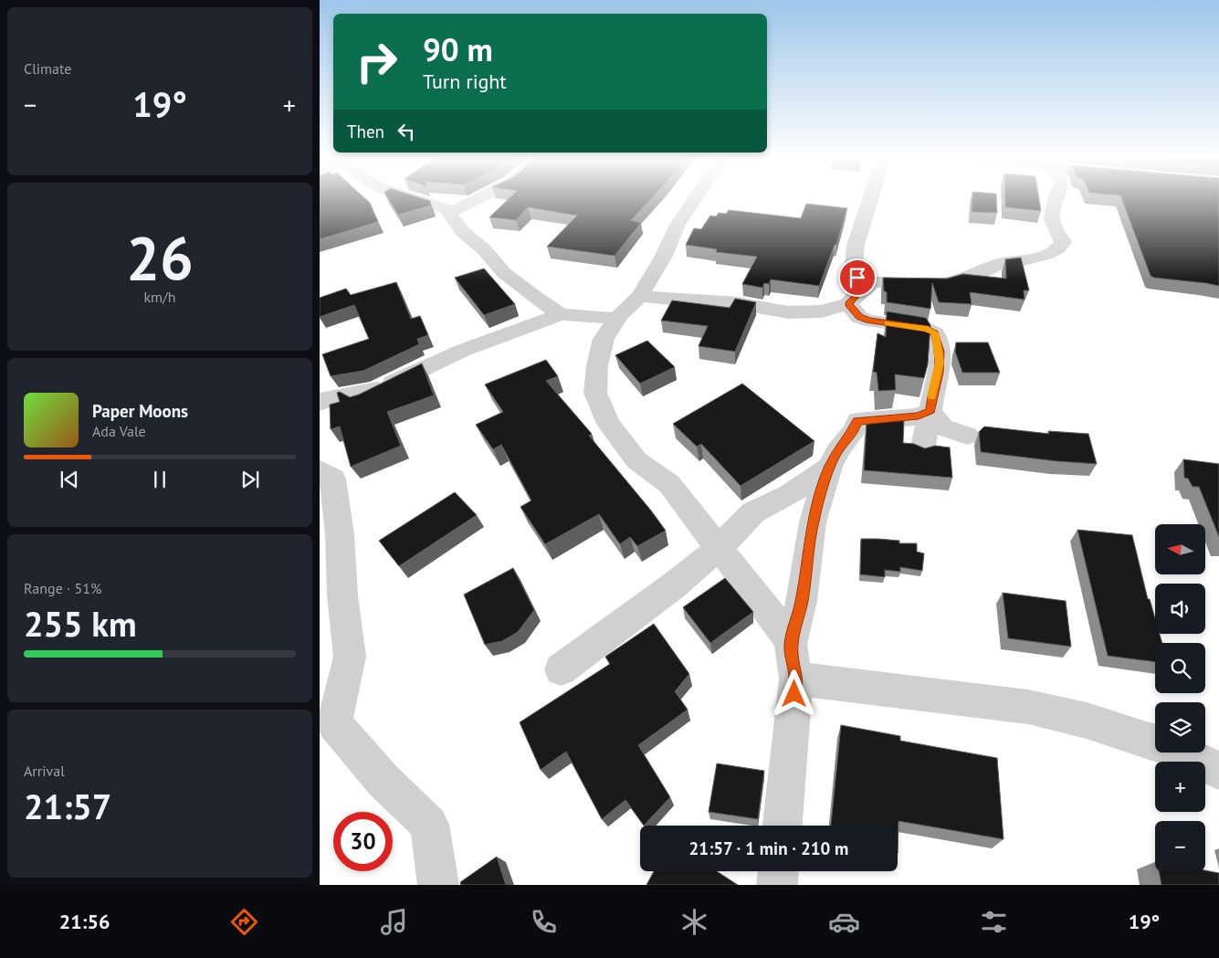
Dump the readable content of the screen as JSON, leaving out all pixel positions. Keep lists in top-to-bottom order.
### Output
{
  "north": "left",
  "page": {
    "tile": [
      "Climate",
      ["26", "km/h"],
      ["Range · 51%", "255 km"],
      ["Arrival", "21:57"]
    ],
    "turn": ["90 m", "Turn right"],
    "heat": ["−", "19°", "+"],
    "then": "Then",
    "song": ["Paper Moons", "Ada Vale"],
    "map_buttons": ["+", "−"],
    "limit": "30",
    "trip": "21:57 · 1 min · 210 m",
    "tabs": ["21:56", "19°"]
  }
}
